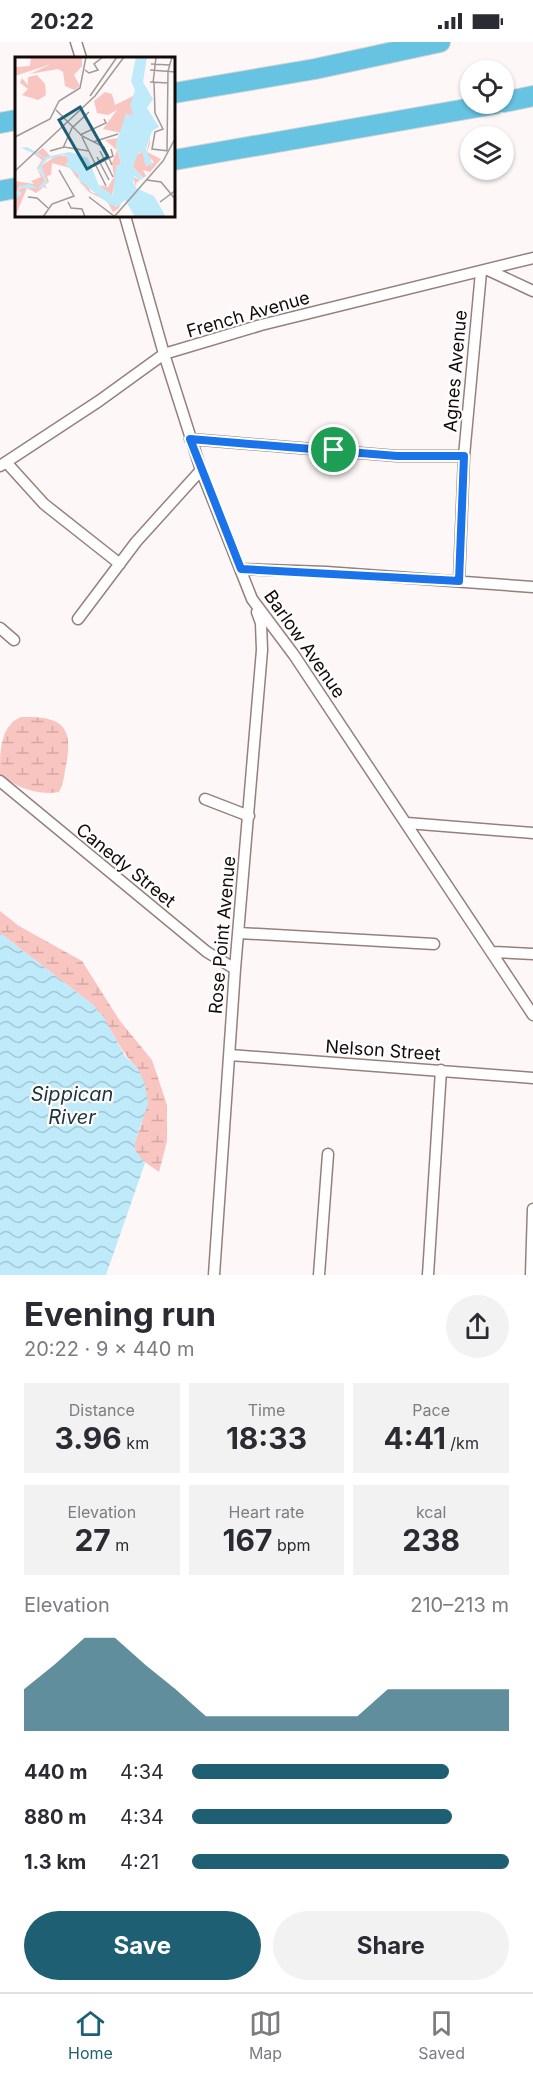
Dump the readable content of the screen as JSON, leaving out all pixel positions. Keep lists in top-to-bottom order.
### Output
{
  "streets": {
    "street": [
      "French Avenue",
      "Agnes Avenue",
      "Barlow Avenue",
      "Canedy Street",
      "Rose Point Avenue",
      "Nelson Street"
    ]
  },
  "crossings": [
    ["French Avenue", "Agnes Avenue"],
    ["French Avenue", "Barlow Avenue"],
    ["Barlow Avenue", "Rose Point Avenue"],
    ["Canedy Street", "Rose Point Avenue"],
    ["Rose Point Avenue", "Nelson Street"]
  ],
  "water": ["Sippican River"],
  "page": {
    "status": "20:22",
    "heading": ["Evening run", "20:22 · 9 × 440 m"],
    "stats": [
      ["Distance", "3.96 km"],
      ["Time", "18:33"],
      ["Pace", "4:41 /km"],
      ["Elevation", "27 m"],
      ["Heart rate", "167 bpm"],
      ["kcal", "238"]
    ],
    "chart": ["Elevation", "210–213 m"],
    "list": [
      {
        "name": "440 m",
        "note": "4:34"
      },
      {
        "name": "880 m",
        "note": "4:34"
      },
      {
        "name": "1.3 km",
        "note": "4:21"
      }
    ],
    "buttons": ["Save", "Share"],
    "tabs": ["Home", "Map", "Saved"]
  }
}
